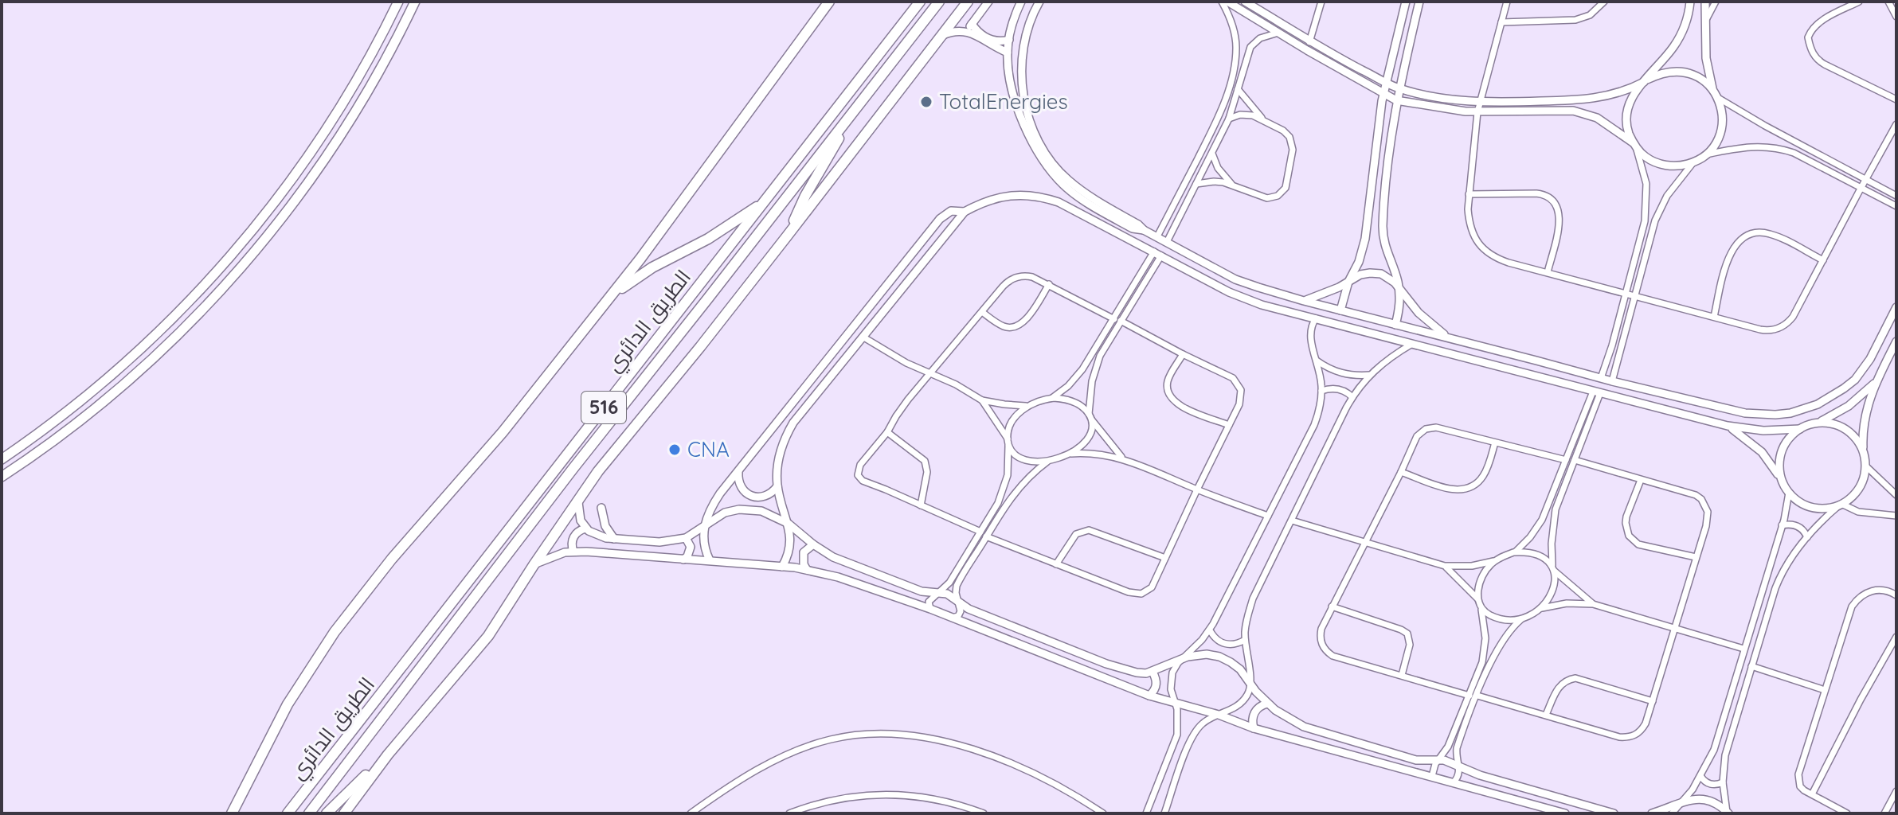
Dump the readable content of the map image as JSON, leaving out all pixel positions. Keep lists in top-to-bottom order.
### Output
{
  "streets": {
    "highway": ["الطريق الدائري", "516"]
  },
  "crossings": [
    ["الطريق الدائري", "516"]
  ],
  "places": ["TotalEnergies", "CNA"]
}
